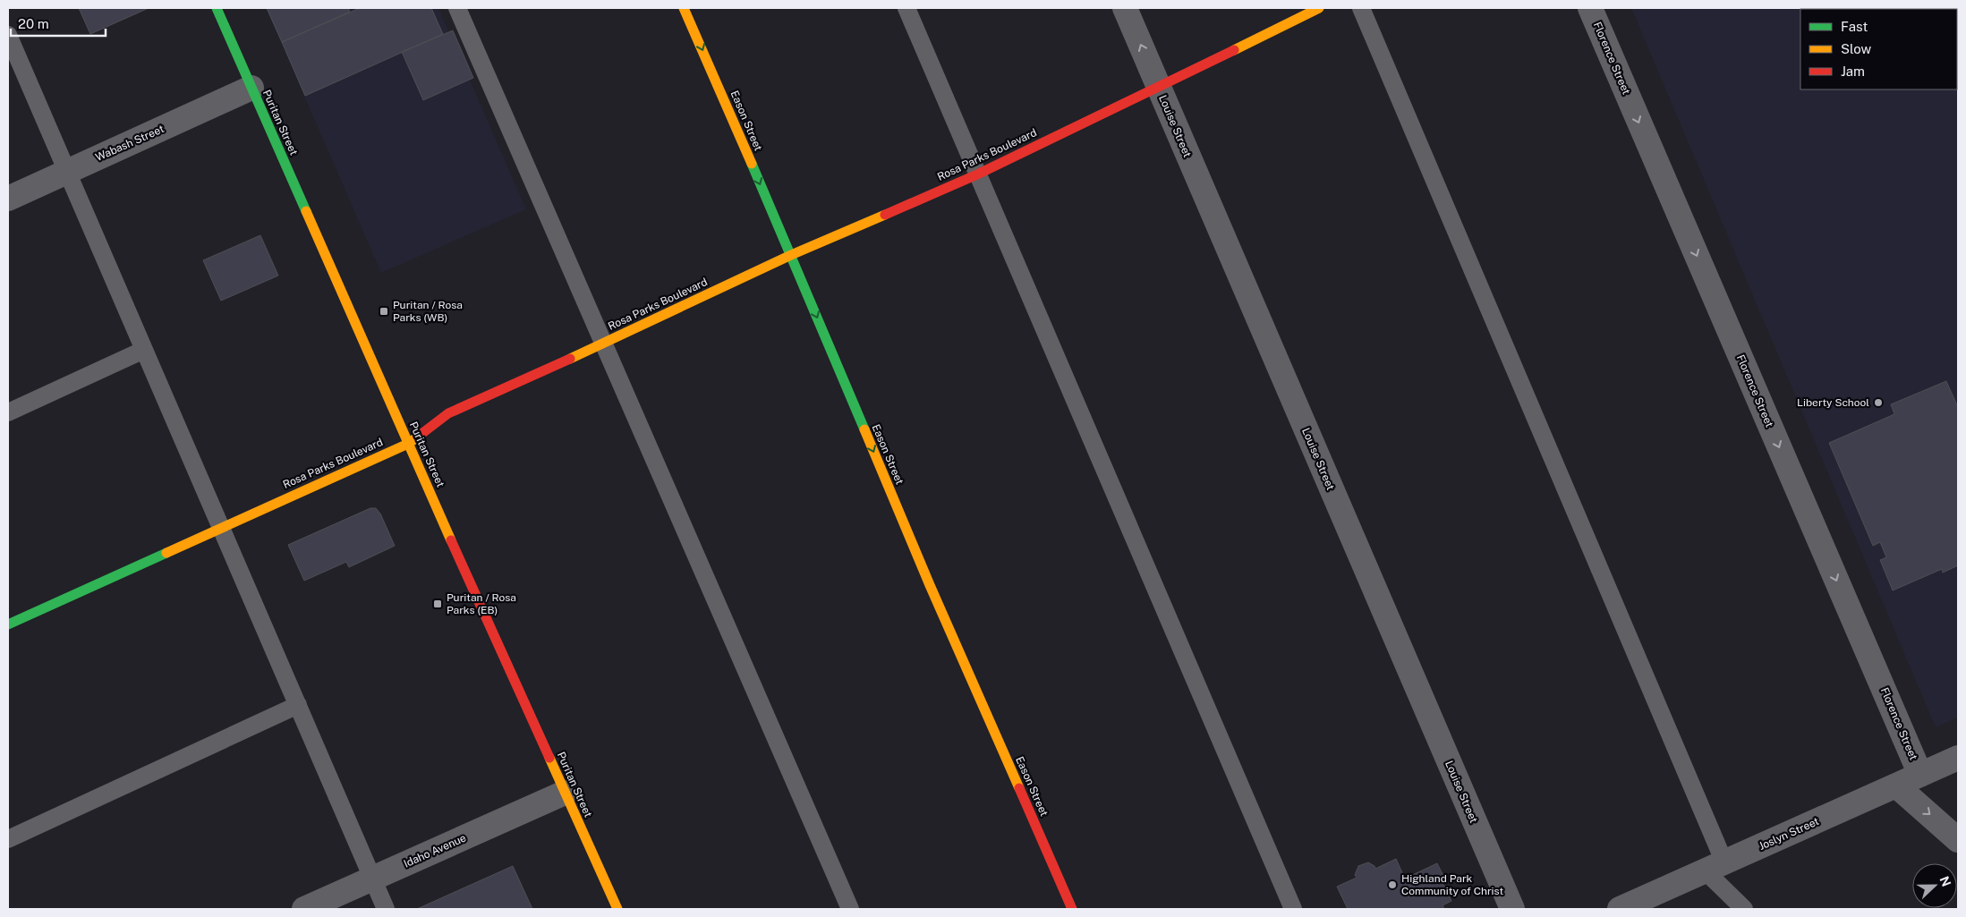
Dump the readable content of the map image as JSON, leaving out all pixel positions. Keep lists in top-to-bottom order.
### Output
{
  "streets": {
    "street": [
      "Florence Street",
      "Eason Street",
      "Puritan Street",
      "Louise Street",
      "Wabash Street",
      "Rosa Parks Boulevard",
      "Joslyn Street",
      "Idaho Avenue"
    ]
  },
  "crossings": [
    ["Florence Street", "Joslyn Street"],
    ["Eason Street", "Rosa Parks Boulevard"],
    ["Puritan Street", "Wabash Street"],
    ["Puritan Street", "Rosa Parks Boulevard"],
    ["Puritan Street", "Idaho Avenue"],
    ["Louise Street", "Rosa Parks Boulevard"]
  ],
  "one_way": ["Florence Street", "Eason Street"],
  "places": {
    "transit": ["Puritan / Rosa Parks (WB)", "Puritan / Rosa Parks (EB)"],
    "other": ["Liberty School", "Highland Park Community of Christ"]
  },
  "legend": ["Fast", "Slow", "Jam"],
  "scale_bar": "20 m",
  "north": "right"
}
